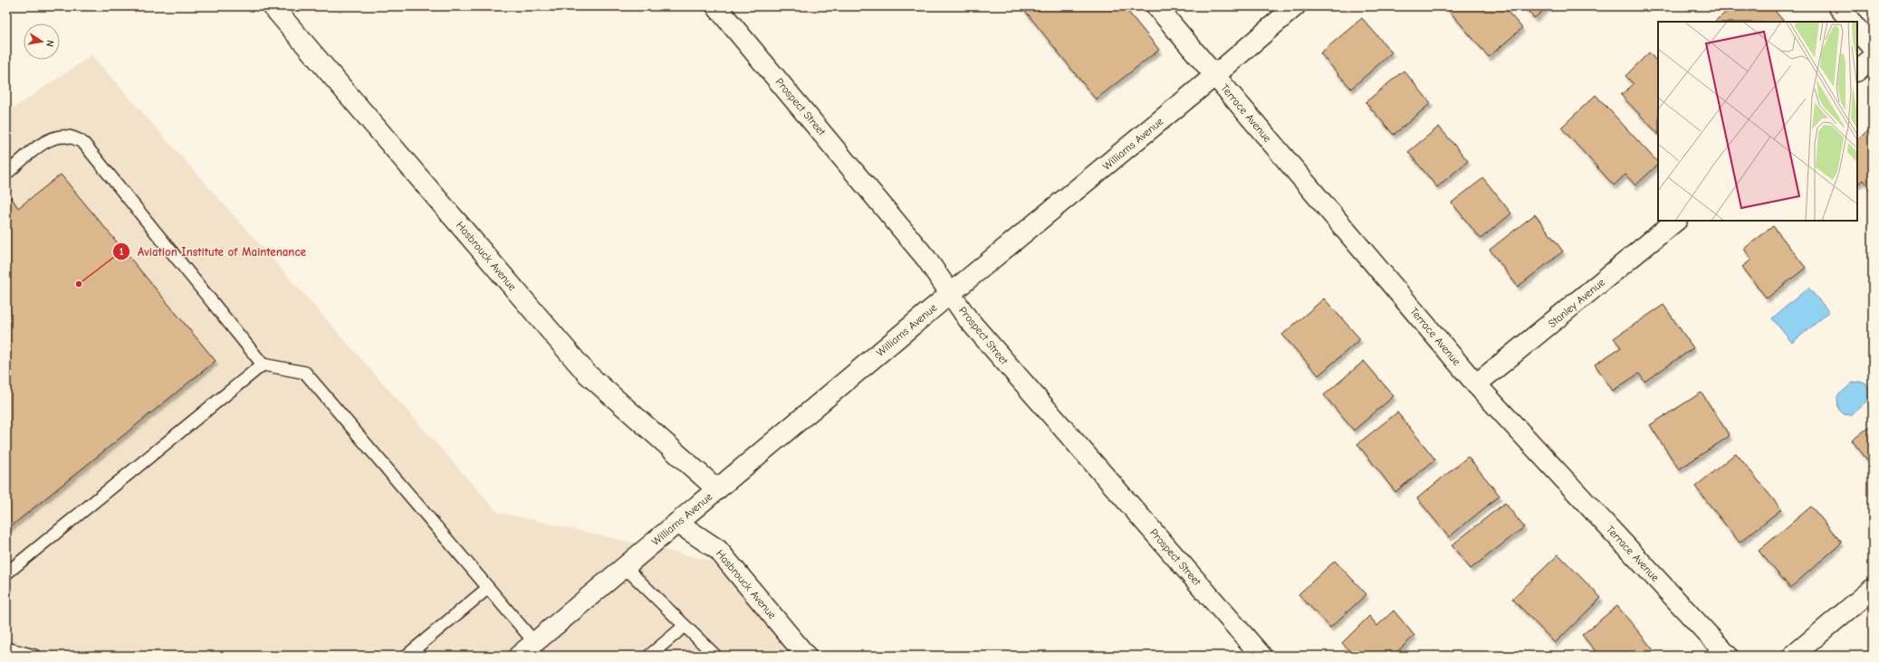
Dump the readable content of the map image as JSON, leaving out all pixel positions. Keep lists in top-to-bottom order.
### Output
{
  "streets": {
    "street": [
      "Prospect Street",
      "Terrace Avenue",
      "Williams Avenue",
      "Hasbrouck Avenue",
      "Stanley Avenue"
    ]
  },
  "crossings": [
    ["Prospect Street", "Williams Avenue"],
    ["Terrace Avenue", "Williams Avenue"],
    ["Terrace Avenue", "Stanley Avenue"],
    ["Williams Avenue", "Hasbrouck Avenue"]
  ],
  "places": ["Aviation Institute of Maintenance"],
  "north": "right"
}
